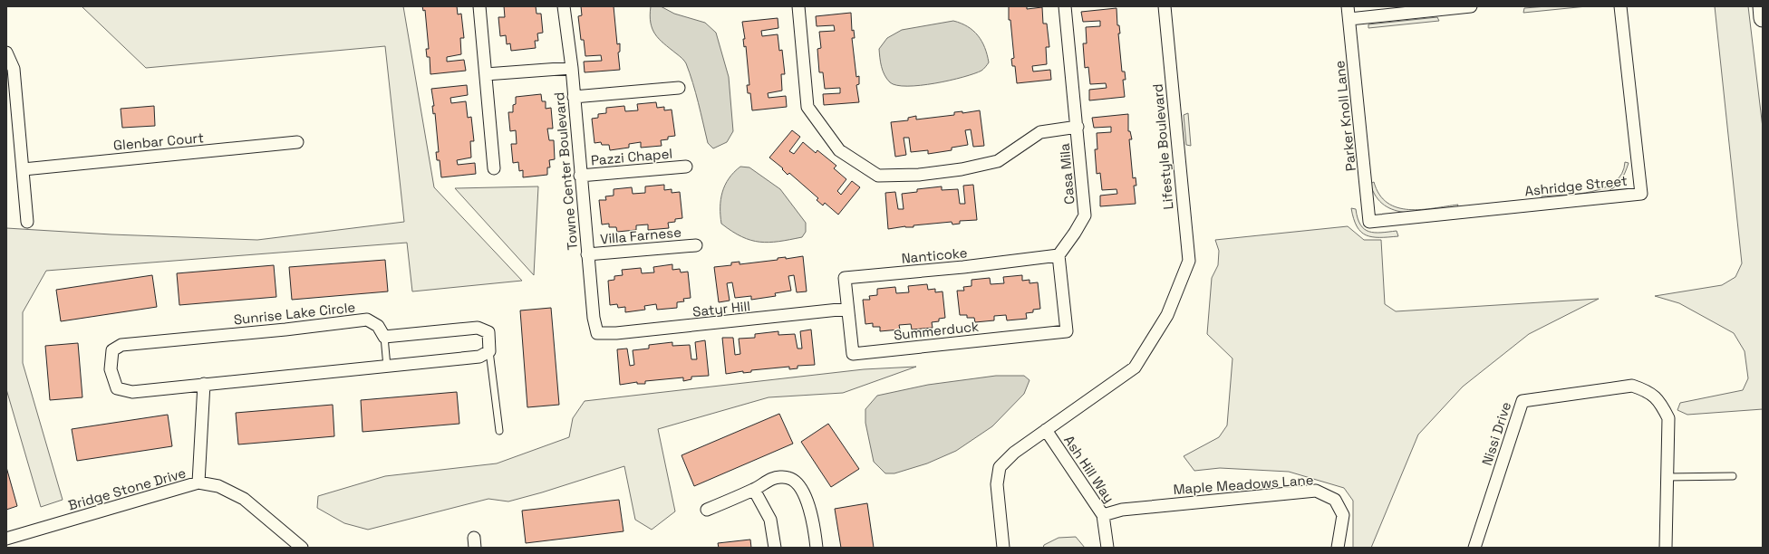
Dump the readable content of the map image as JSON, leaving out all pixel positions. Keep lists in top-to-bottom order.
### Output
{
  "streets": {
    "street": [
      "Parker Knoll Lane",
      "Glenbar Court",
      "Lifestyle Boulevard",
      "Pazzi Chapel",
      "Towne Center Boulevard",
      "Casa Mila",
      "Ashridge Street",
      "Villa Farnese",
      "Nanticoke",
      "Satyr Hill",
      "Sunrise Lake Circle",
      "Summerduck",
      "Nissi Drive",
      "Ash Hill Way",
      "Maple Meadows Lane",
      "Bridge Stone Drive"
    ]
  },
  "crossings": [
    ["Parker Knoll Lane", "Ashridge Street"],
    ["Lifestyle Boulevard", "Ash Hill Way"],
    ["Pazzi Chapel", "Towne Center Boulevard"],
    ["Towne Center Boulevard", "Villa Farnese"],
    ["Towne Center Boulevard", "Satyr Hill"],
    ["Casa Mila", "Nanticoke"],
    ["Casa Mila", "Summerduck"],
    ["Nanticoke", "Satyr Hill"],
    ["Nanticoke", "Summerduck"],
    ["Satyr Hill", "Summerduck"],
    ["Ash Hill Way", "Maple Meadows Lane"]
  ]
}
